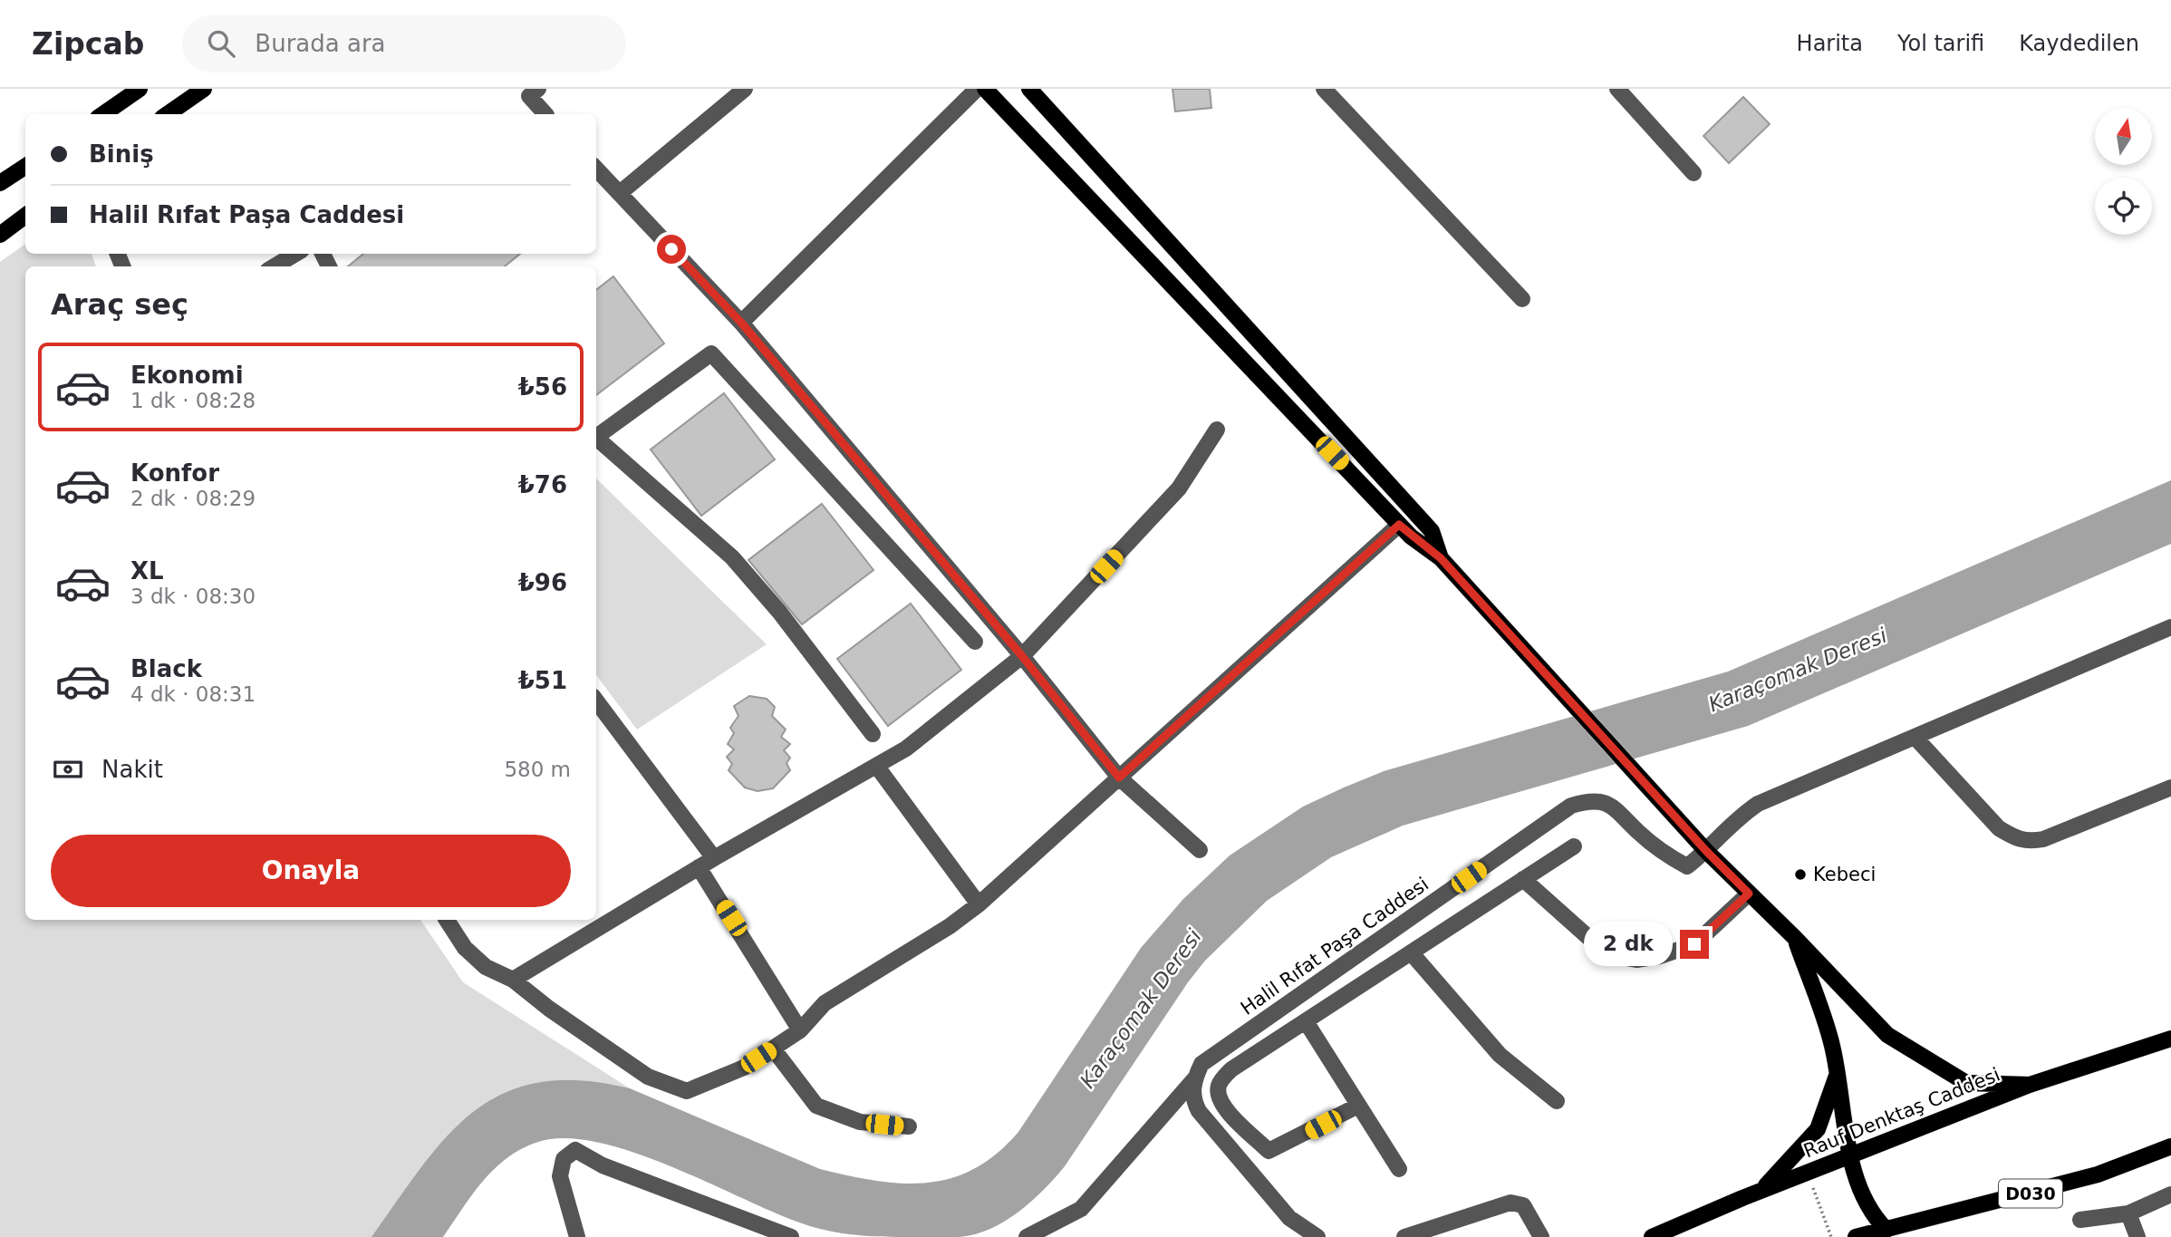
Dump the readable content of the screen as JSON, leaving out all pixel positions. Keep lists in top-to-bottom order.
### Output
{
  "streets": {
    "main road": ["Rauf Denktaş Caddesi", "D030"],
    "street": ["Halil Rıfat Paşa Caddesi"]
  },
  "water": ["Karaçomak Deresi"],
  "places": ["Kebeci"],
  "north": "top",
  "page": {
    "header": "Zipcab",
    "search": "Burada ara",
    "nav": ["Harita", "Yol tarifi", "Kaydedilen"],
    "banner": ["Biniş", "Halil Rıfat Paşa Caddesi"],
    "heading": "Araç seç",
    "list": [
      {
        "name": "Ekonomi",
        "note": "1 dk · 08:28",
        "value": "₺56"
      },
      {
        "name": "Konfor",
        "note": "2 dk · 08:29",
        "value": "₺76"
      },
      {
        "name": "XL",
        "note": "3 dk · 08:30",
        "value": "₺96"
      },
      {
        "name": "Black",
        "note": "4 dk · 08:31",
        "value": "₺51"
      }
    ],
    "pay": ["Nakit", "580 m"],
    "buttons": "Onayla",
    "bubble": "2 dk"
  }
}
